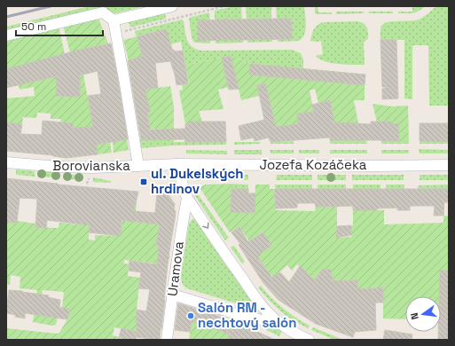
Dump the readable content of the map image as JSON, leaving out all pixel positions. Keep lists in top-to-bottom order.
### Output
{
  "streets": {
    "street": ["Jozefa Kozáčeka", "Borovianska", "Uramova"]
  },
  "crossings": [
    ["Jozefa Kozáčeka", "Borovianska"]
  ],
  "places": {
    "transit": ["ul. Dukelských hrdinov"],
    "other": ["Salón RM - nechtový salón"]
  },
  "scale_bar": "50 m",
  "north": "left"
}
